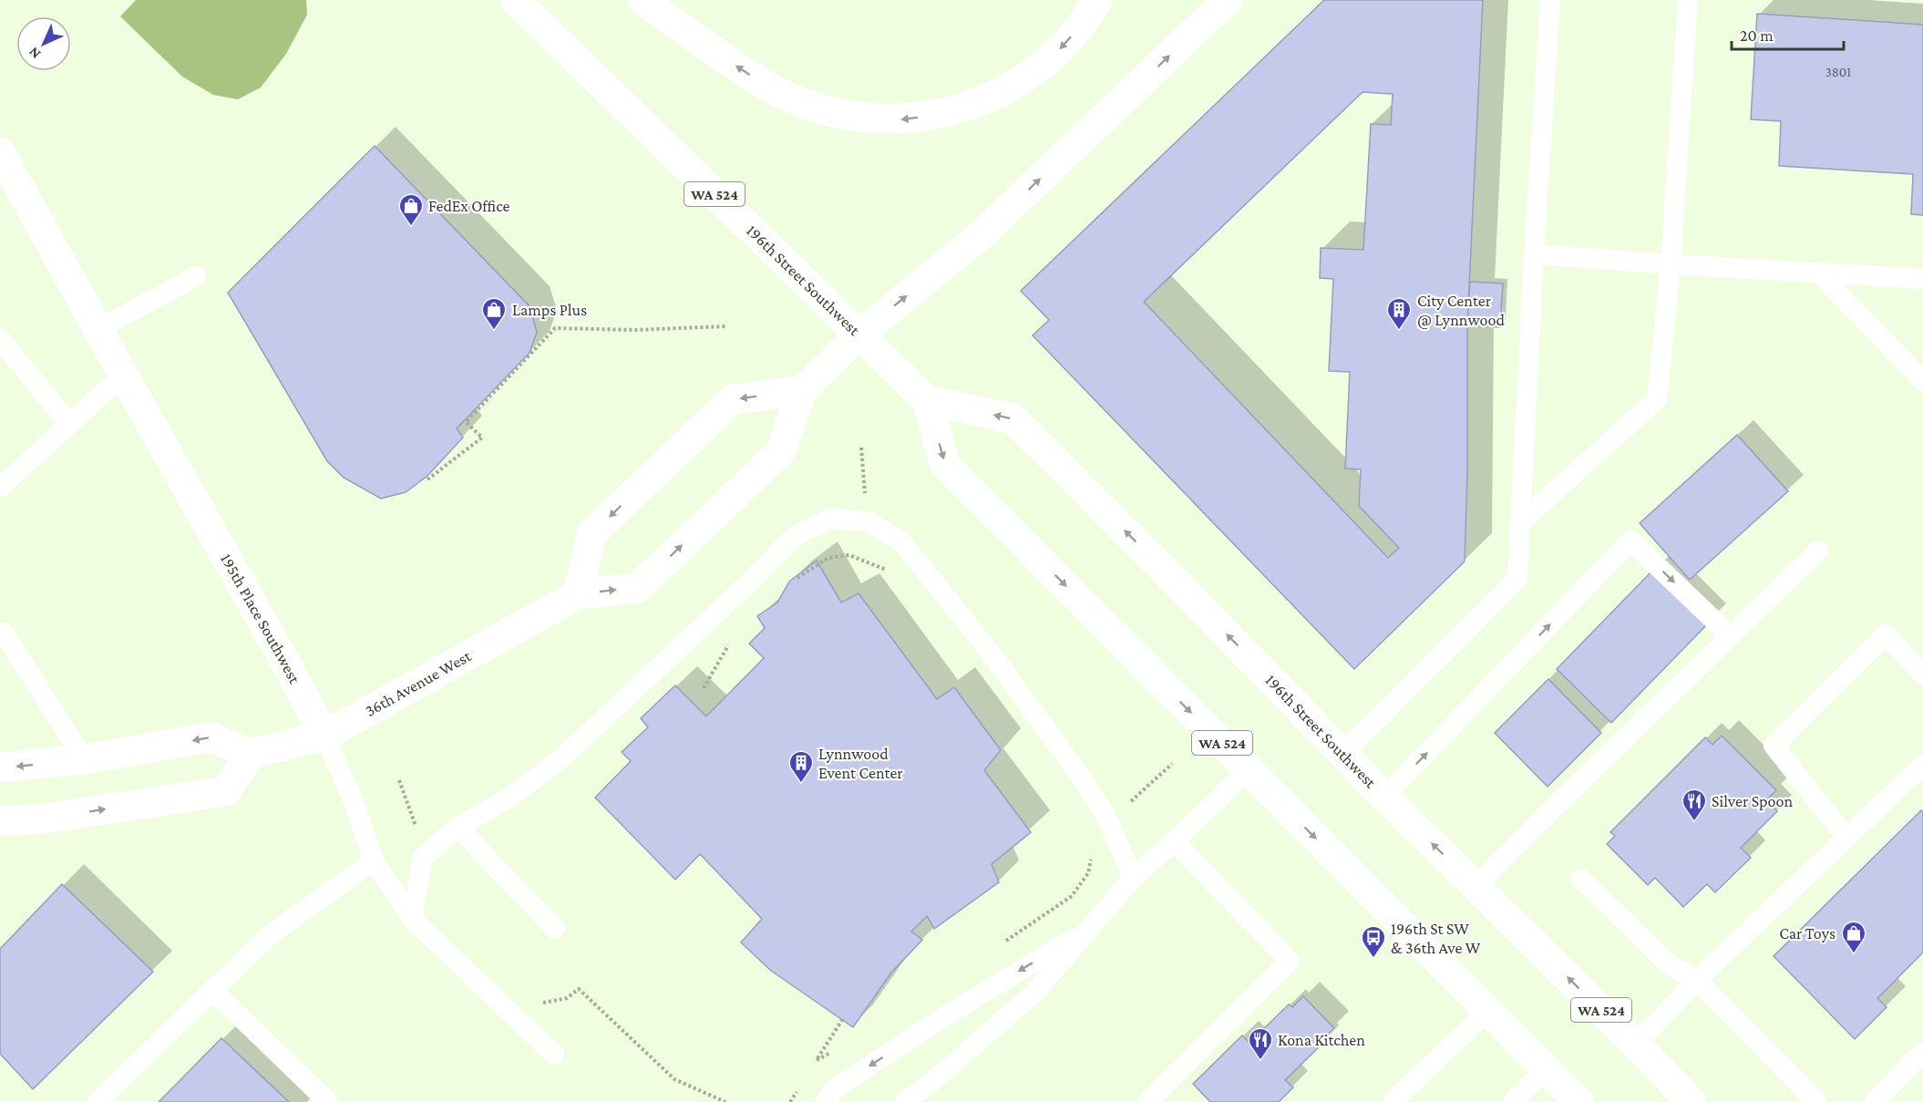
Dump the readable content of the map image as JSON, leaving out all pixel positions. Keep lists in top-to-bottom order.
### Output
{
  "streets": {
    "main road": [
      "WA 524",
      "196th Street Southwest",
      "195th Place Southwest",
      "36th Avenue West"
    ]
  },
  "crossings": [
    ["WA 524", "196th Street Southwest"],
    ["196th Street Southwest", "36th Avenue West"],
    ["195th Place Southwest", "36th Avenue West"]
  ],
  "places": {
    "shop": ["FedEx Office", "Lamps Plus", "Car Toys"],
    "building": ["City Center @ Lynnwood", "Lynnwood Event Center"],
    "restaurant": ["Silver Spoon", "Kona Kitchen"],
    "bus stop": ["196th St SW & 36th Ave W"]
  },
  "house_numbers": ["3801"],
  "scale_bar": "20 m",
  "north": "bottom left"
}
